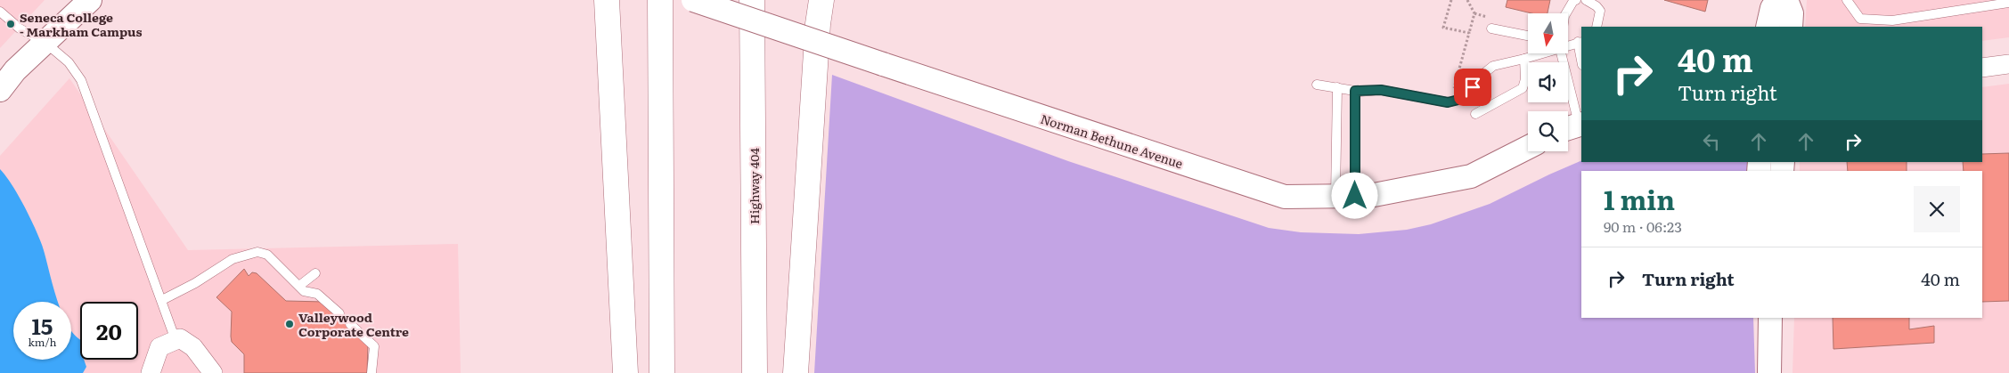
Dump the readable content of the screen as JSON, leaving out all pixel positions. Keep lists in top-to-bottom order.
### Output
{
  "streets": {
    "highway": ["Highway 404"],
    "street": ["Norman Bethune Avenue"]
  },
  "places": ["Seneca College - Markham Campus", "Valleywood Corporate Centre"],
  "north": "bottom",
  "page": {
    "turn": ["40 m", "Turn right"],
    "heading": ["1 min", "90 m · 06:23"],
    "list": [
      {
        "name": "Turn right",
        "value": "40 m"
      }
    ],
    "speed": "15 km/h",
    "limit": "20"
  }
}
